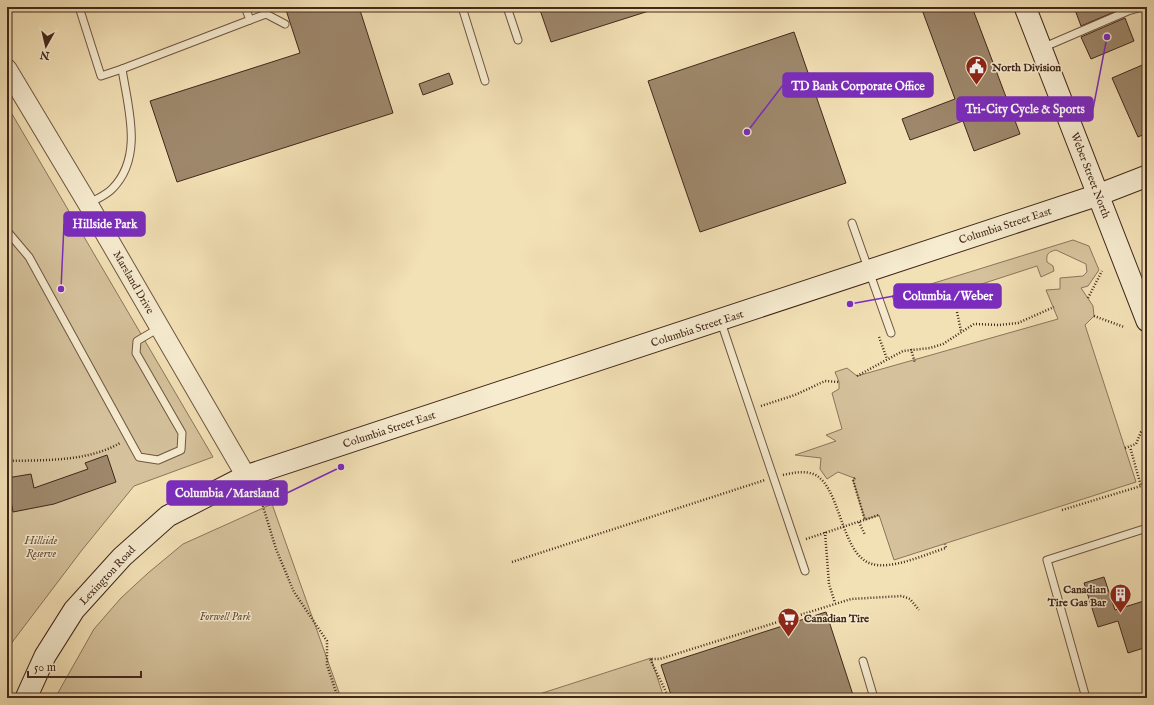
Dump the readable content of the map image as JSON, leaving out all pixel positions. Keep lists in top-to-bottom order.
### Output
{
  "streets": {
    "main road": ["Weber Street North", "Columbia Street East", "Lexington Road"],
    "street": ["Marsland Drive"]
  },
  "crossings": [
    ["Weber Street North", "Columbia Street East"],
    ["Columbia Street East", "Marsland Drive"],
    ["Columbia Street East", "Lexington Road"],
    ["Marsland Drive", "Lexington Road"]
  ],
  "parks": ["Hillside Reserve", "Forwell Park"],
  "places": {
    "other": [
      "Tri-City Cycle & Sports",
      "TD Bank Corporate Office",
      "Hillside Park",
      "Columbia / Weber",
      "Columbia / Marsland"
    ],
    "public building": ["North Division"],
    "building": ["Canadian Tire Gas Bar"],
    "supermarket": ["Canadian Tire"]
  },
  "scale_bar": "50 m",
  "north": "bottom"
}
